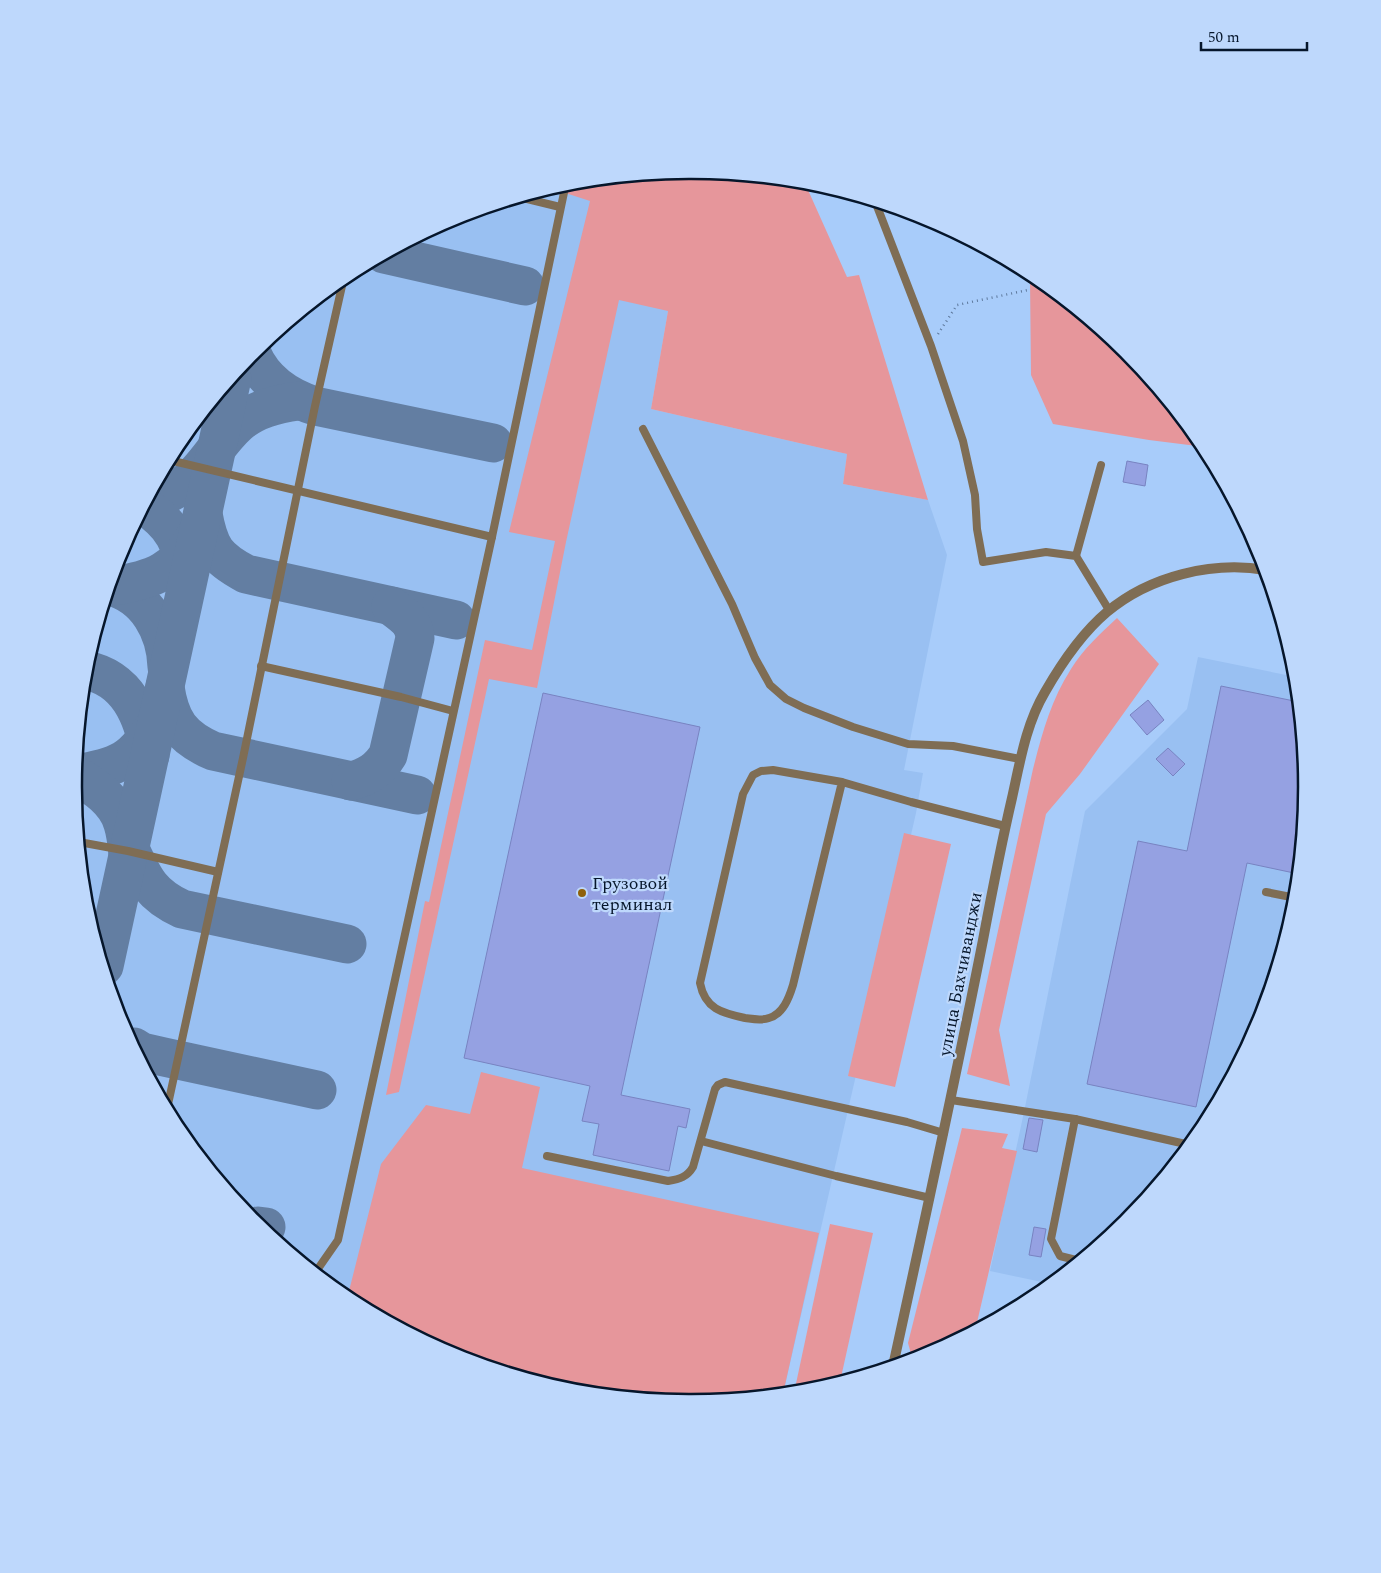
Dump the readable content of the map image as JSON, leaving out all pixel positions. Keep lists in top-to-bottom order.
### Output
{
  "streets": {
    "street": ["улица Бахчиванджи"]
  },
  "places": ["Грузовой терминал"],
  "scale_bar": "50 m"
}
